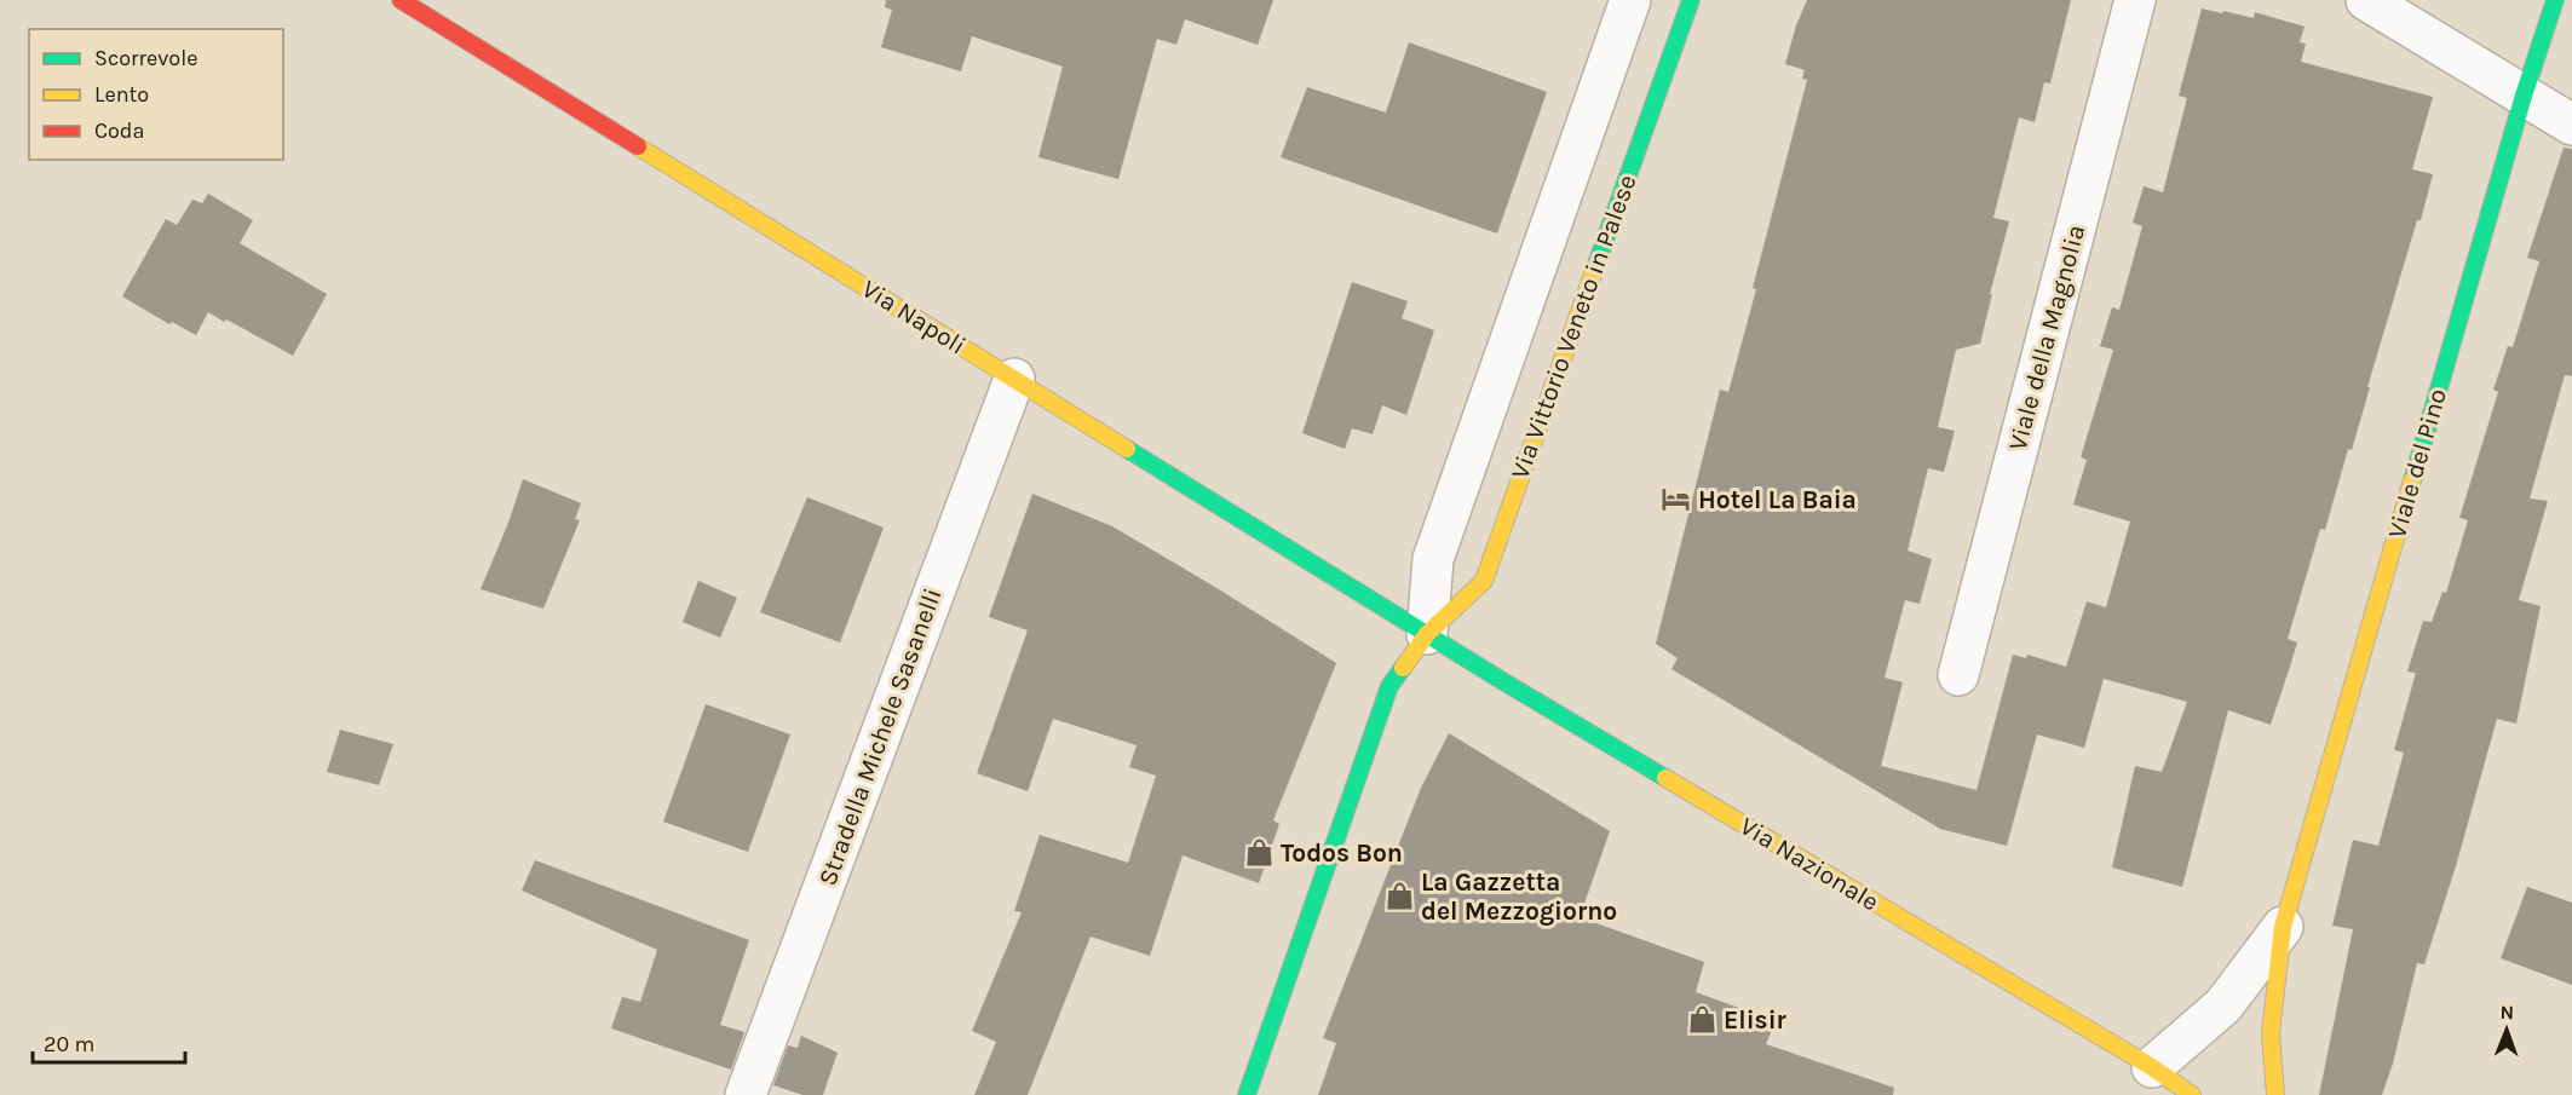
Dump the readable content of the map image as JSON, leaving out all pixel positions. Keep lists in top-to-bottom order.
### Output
{
  "streets": {
    "street": [
      "Via Napoli",
      "Via Vittorio Veneto in Palese",
      "Viale della Magnolia",
      "Viale del Pino",
      "Stradella Michele Sasanelli",
      "Via Nazionale"
    ]
  },
  "crossings": [
    ["Via Napoli", "Via Vittorio Veneto in Palese"],
    ["Via Napoli", "Stradella Michele Sasanelli"],
    ["Via Napoli", "Via Nazionale"],
    ["Via Vittorio Veneto in Palese", "Via Nazionale"],
    ["Viale del Pino", "Via Nazionale"]
  ],
  "places": {
    "hotel": ["Hotel La Baia"],
    "shop": ["Todos Bon", "La Gazzetta del Mezzogiorno", "Elisir"]
  },
  "legend": ["Scorrevole", "Lento", "Coda"],
  "scale_bar": "20 m",
  "north": "top"
}
